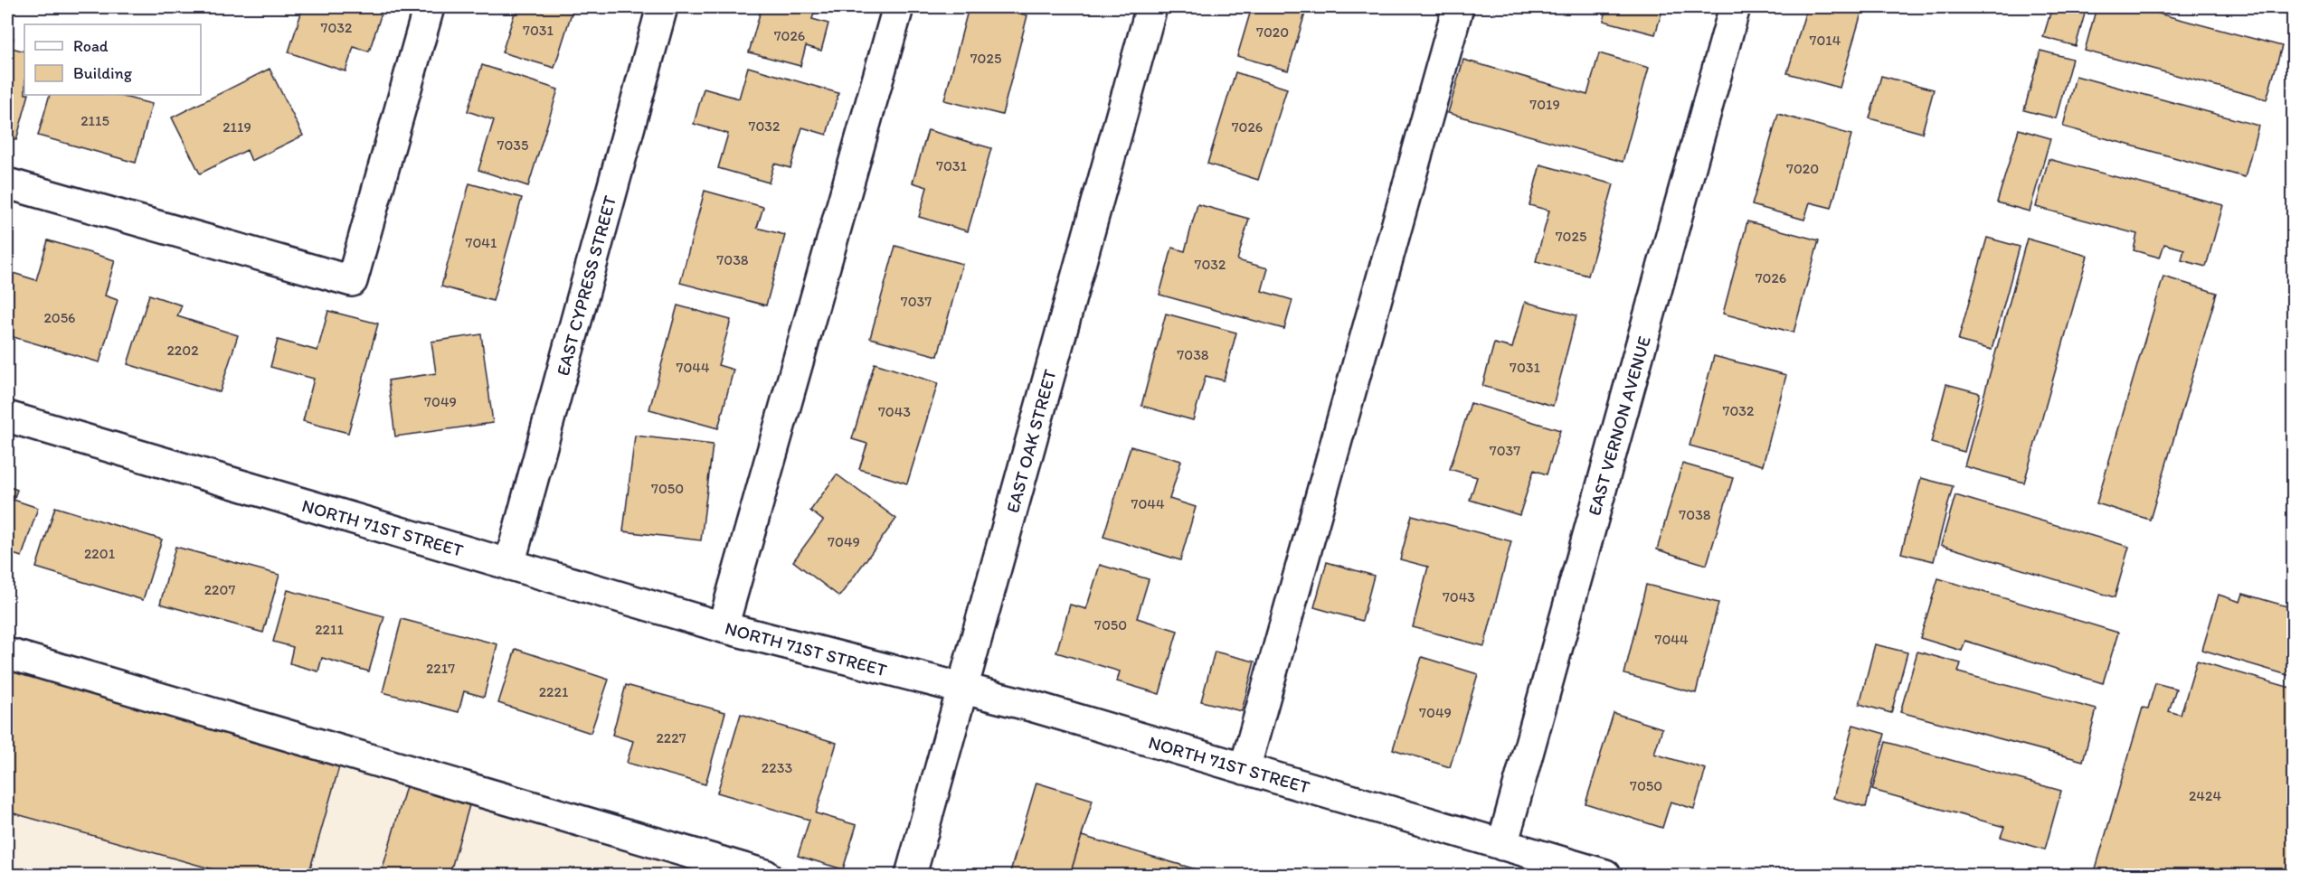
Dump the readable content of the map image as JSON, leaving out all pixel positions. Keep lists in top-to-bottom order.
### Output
{
  "streets": {
    "street": [
      "EAST CYPRESS STREET",
      "EAST VERNON AVENUE",
      "EAST OAK STREET",
      "NORTH 71ST STREET"
    ]
  },
  "crossings": [
    ["EAST CYPRESS STREET", "NORTH 71ST STREET"],
    ["EAST VERNON AVENUE", "NORTH 71ST STREET"],
    ["EAST OAK STREET", "NORTH 71ST STREET"]
  ],
  "house_numbers": [
    "7032",
    "7031",
    "7020",
    "7026",
    "7014",
    "7025",
    "7019",
    "2115",
    "7032",
    "2119",
    "7026",
    "7035",
    "7031",
    "7020",
    "7025",
    "7041",
    "7038",
    "7032",
    "7026",
    "7037",
    "2056",
    "2202",
    "7038",
    "7044",
    "7031",
    "7049",
    "7032",
    "7043",
    "7037",
    "7050",
    "7044",
    "7038",
    "7049",
    "2201",
    "2207",
    "7043",
    "7050",
    "2211",
    "7044",
    "2217",
    "2221",
    "7049",
    "2227",
    "2233",
    "7050",
    "2424"
  ],
  "legend": ["Road", "Building"]
}
